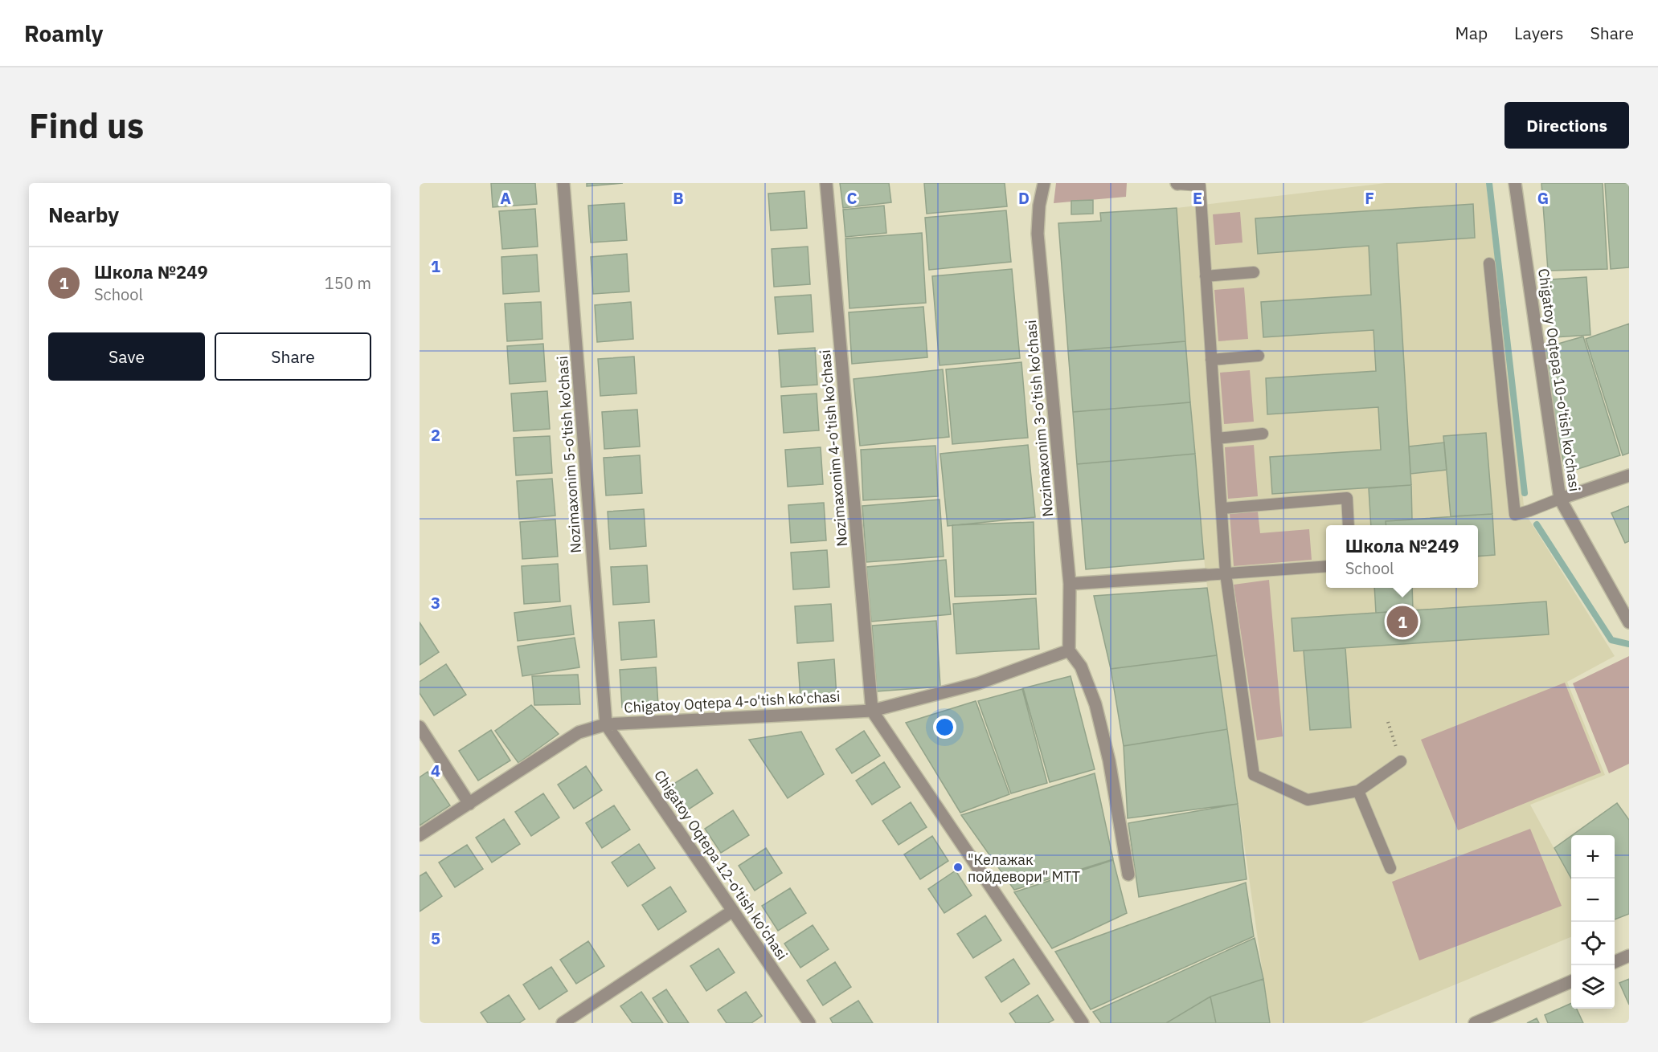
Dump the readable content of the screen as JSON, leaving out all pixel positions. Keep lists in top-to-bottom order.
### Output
{
  "streets": {
    "street": [
      "Chigatoy Oqtepa 10-o'tish ko'chasi",
      "Nozimaxonim 3-o'tish ko'chasi",
      "Nozimaxonim 4-o'tish ko'chasi",
      "Nozimaxonim 5-o'tish ko'chasi",
      "Chigatoy Oqtepa 4-o'tish ko'chasi",
      "Chigatoy Oqtepa 12-o'tish ko'chasi"
    ]
  },
  "crossings": [
    ["Nozimaxonim 3-o'tish ko'chasi", "Chigatoy Oqtepa 4-o'tish ko'chasi"],
    ["Nozimaxonim 4-o'tish ko'chasi", "Chigatoy Oqtepa 4-o'tish ko'chasi"],
    ["Nozimaxonim 5-o'tish ko'chasi", "Chigatoy Oqtepa 4-o'tish ko'chasi"],
    ["Nozimaxonim 5-o'tish ko'chasi", "Chigatoy Oqtepa 12-o'tish ko'chasi"],
    ["Chigatoy Oqtepa 4-o'tish ko'chasi", "Chigatoy Oqtepa 12-o'tish ko'chasi"]
  ],
  "places": ["\"Келажак пойдевори\" МТТ"],
  "page": {
    "header": "Roamly",
    "nav": ["Map", "Layers", "Share"],
    "buttons": [
      "Directions",
      ["Save", "Share"]
    ],
    "title": "Find us",
    "heading": "Nearby",
    "list": [
      {
        "mark": "1",
        "name": "Школа №249",
        "note": "School",
        "value": "150 m"
      }
    ],
    "popup": ["Школа №249", "School"],
    "pins": "1",
    "map_buttons": ["+", "−"]
  },
  "grid": {
    "columns": [
      "A",
      "B",
      "C",
      "D",
      "E",
      "F",
      "G"
    ],
    "rows": [
      "1",
      "2",
      "3",
      "4",
      "5"
    ]
  }
}
